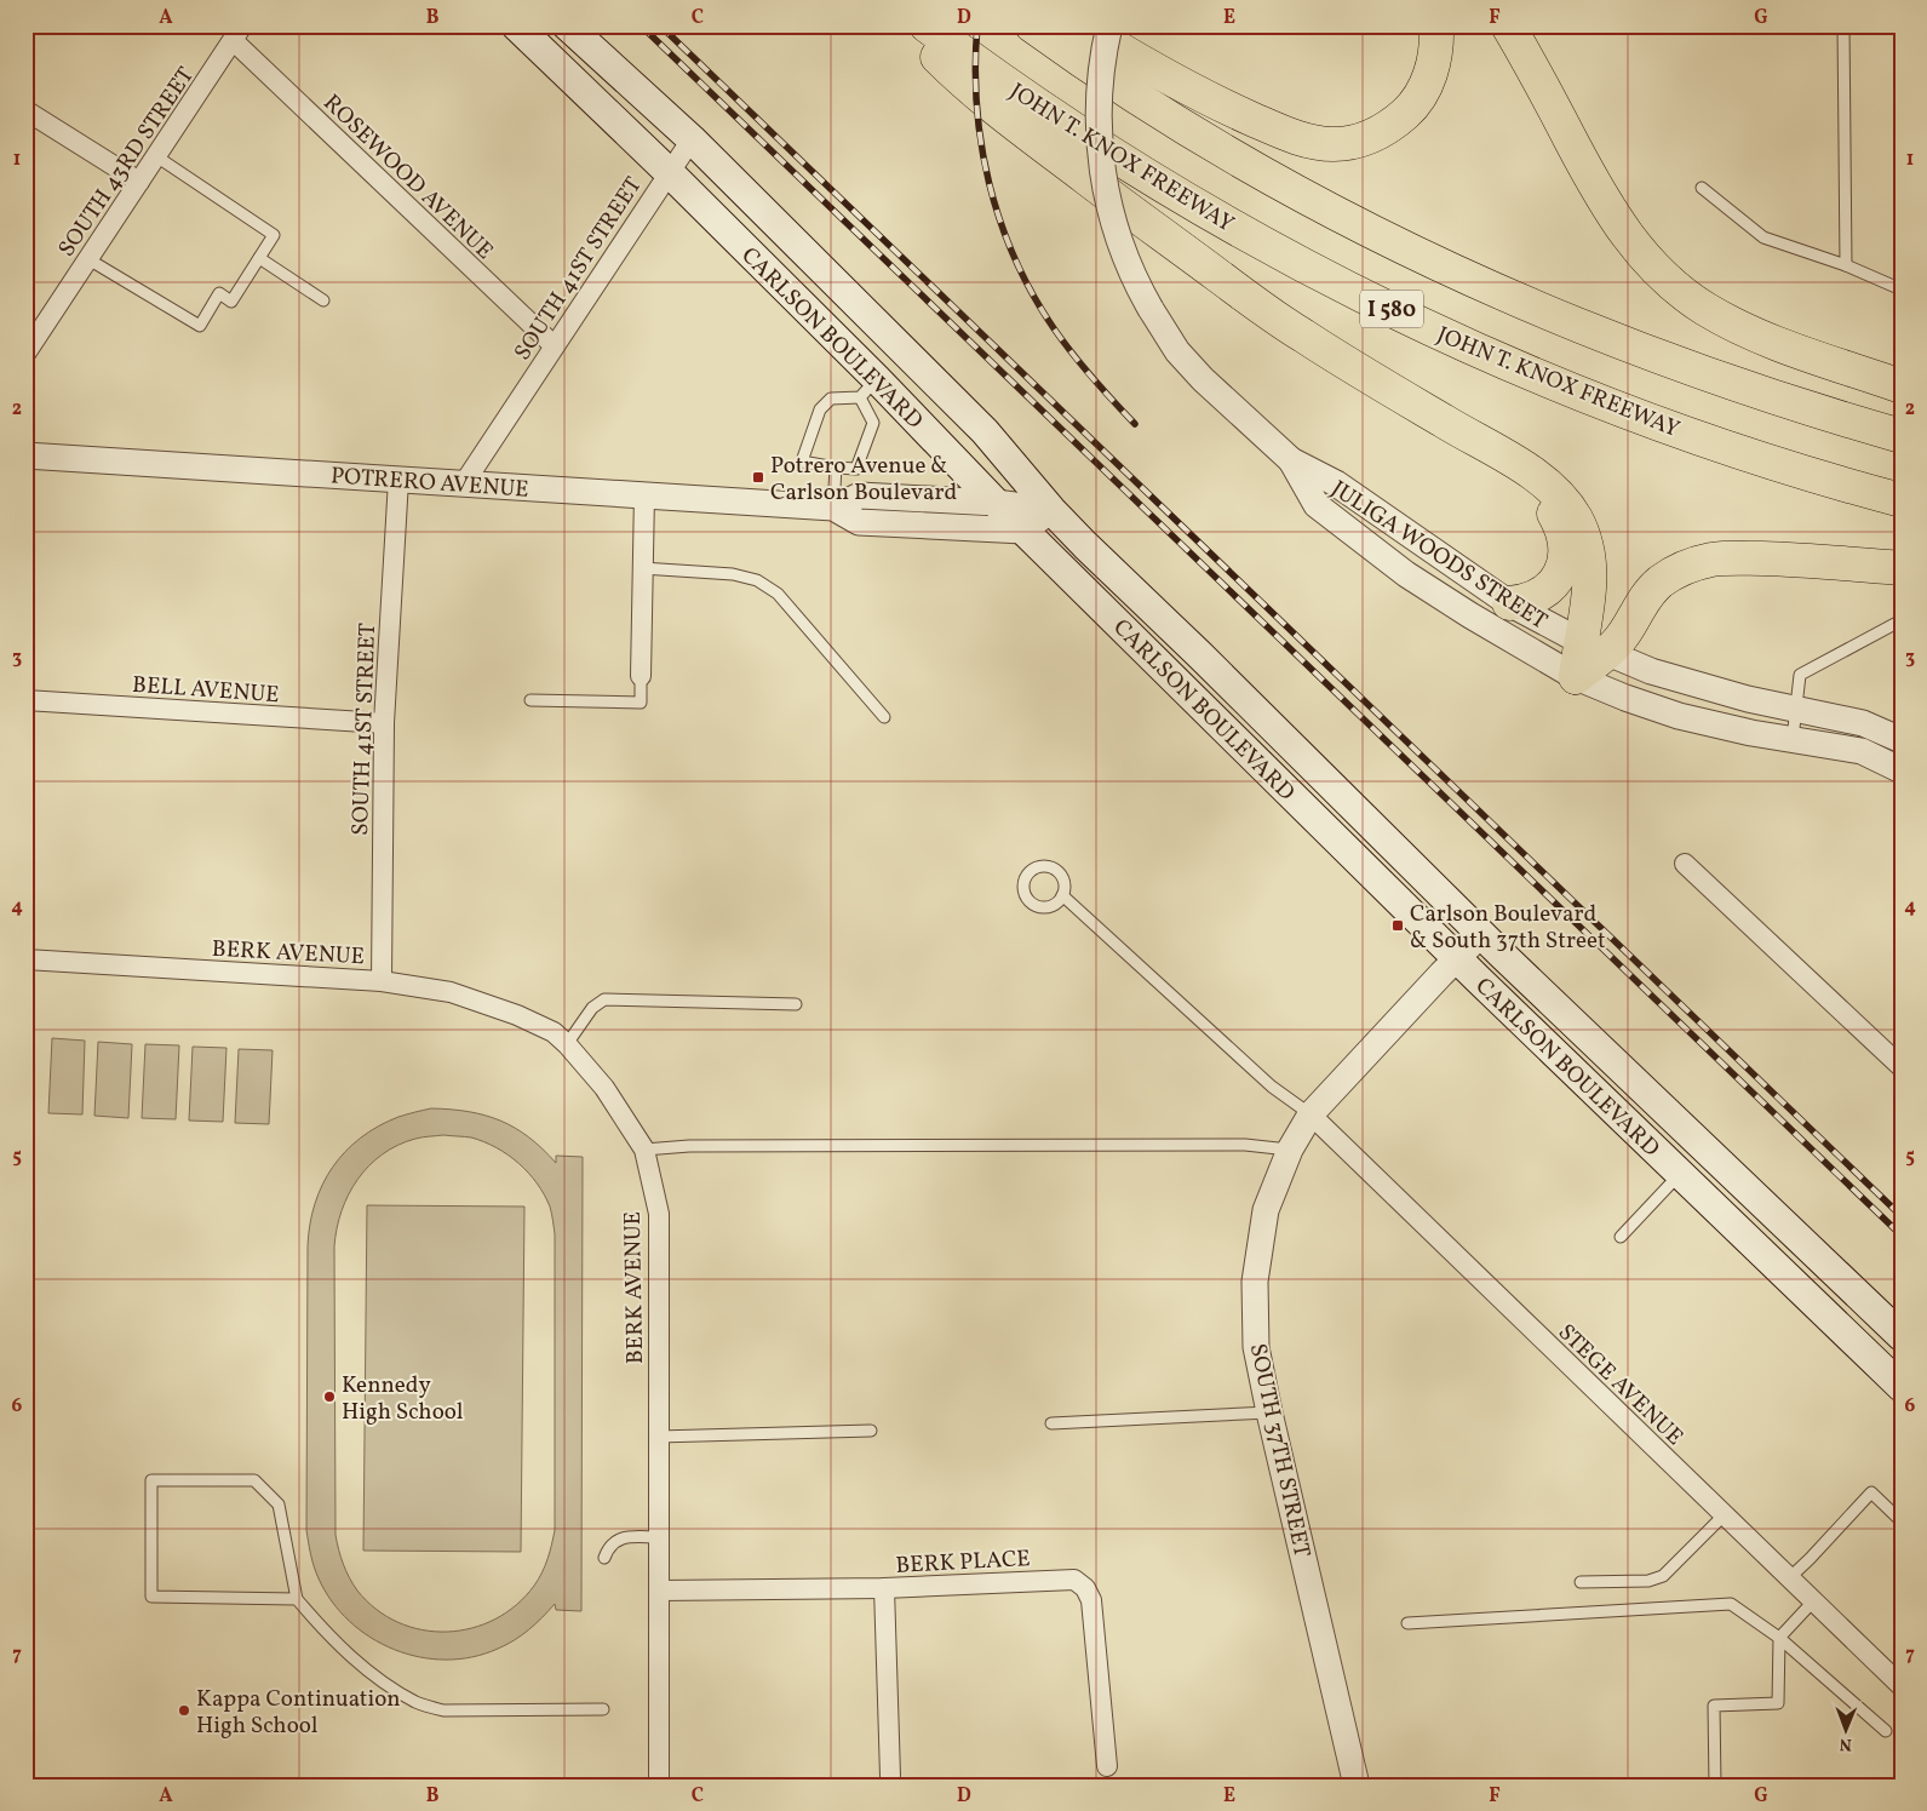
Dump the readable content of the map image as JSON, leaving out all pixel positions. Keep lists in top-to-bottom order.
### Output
{
  "streets": {
    "highway": ["JOHN T. KNOX FREEWAY", "I 580"],
    "main road": ["CARLSON BOULEVARD"],
    "street": [
      "SOUTH 43RD STREET",
      "ROSEWOOD AVENUE",
      "SOUTH 41ST STREET",
      "POTRERO AVENUE",
      "JULIGA WOODS STREET",
      "BELL AVENUE",
      "BERK AVENUE",
      "STEGE AVENUE",
      "SOUTH 37TH STREET",
      "BERK PLACE"
    ]
  },
  "crossings": [
    ["SOUTH 43RD STREET", "ROSEWOOD AVENUE"],
    ["ROSEWOOD AVENUE", "SOUTH 41ST STREET"],
    ["SOUTH 41ST STREET", "CARLSON BOULEVARD"],
    ["SOUTH 41ST STREET", "POTRERO AVENUE"],
    ["SOUTH 41ST STREET", "BELL AVENUE"],
    ["SOUTH 41ST STREET", "BERK AVENUE"],
    ["CARLSON BOULEVARD", "POTRERO AVENUE"],
    ["CARLSON BOULEVARD", "SOUTH 37TH STREET"],
    ["BERK AVENUE", "BERK PLACE"],
    ["STEGE AVENUE", "SOUTH 37TH STREET"]
  ],
  "places": {
    "transit": ["Potrero Avenue & Carlson Boulevard", "Carlson Boulevard & South 37th Street"],
    "other": ["Kennedy High School", "Kappa Continuation High School"]
  },
  "north": "bottom",
  "grid": {
    "columns": [
      "A",
      "B",
      "C",
      "D",
      "E",
      "F",
      "G"
    ],
    "rows": [
      "1",
      "2",
      "3",
      "4",
      "5",
      "6",
      "7"
    ]
  }
}
